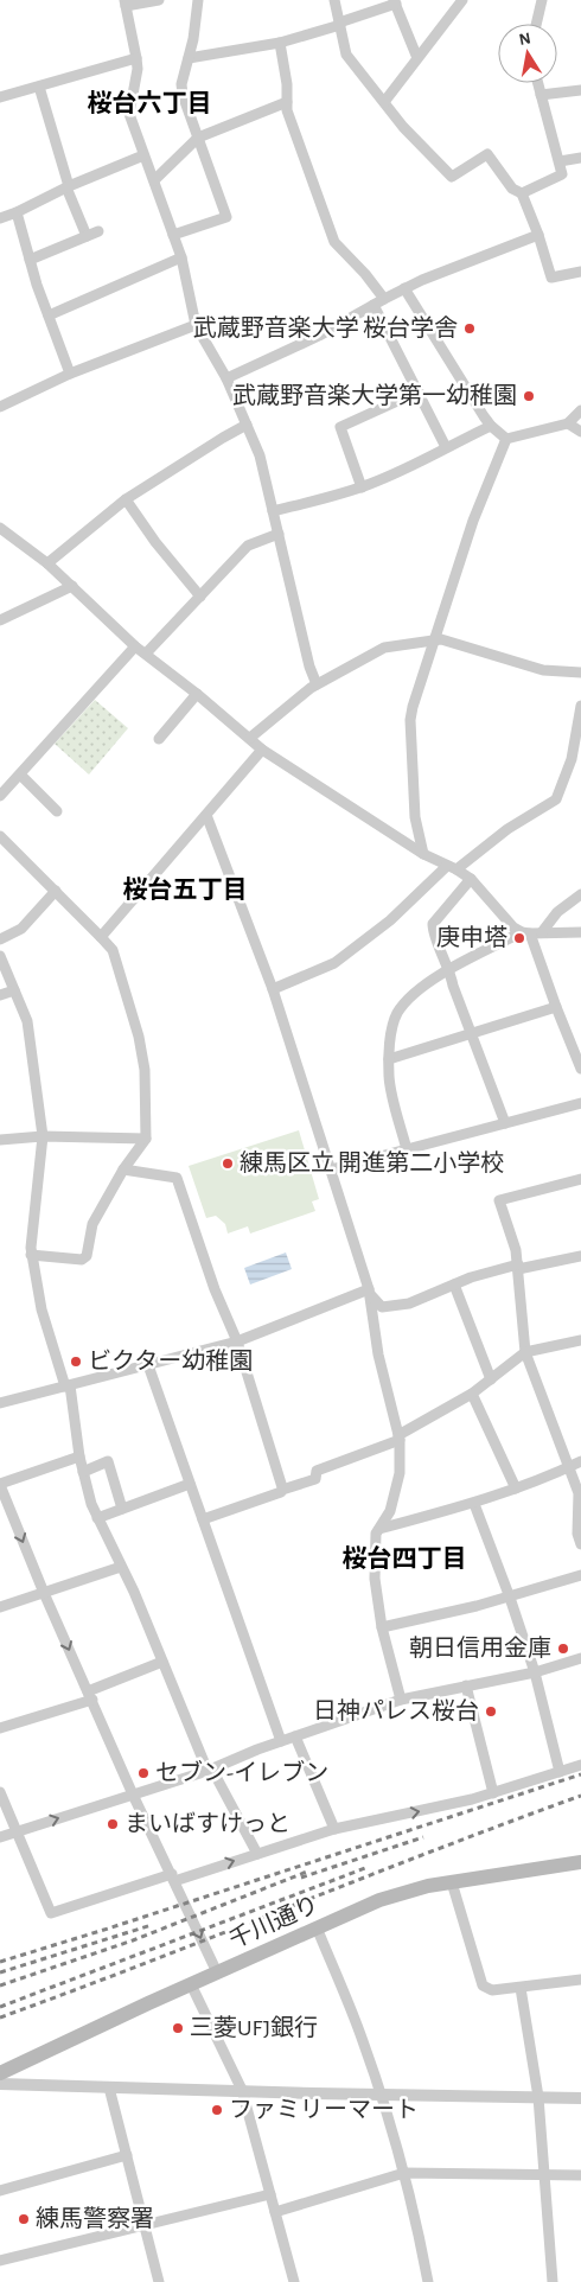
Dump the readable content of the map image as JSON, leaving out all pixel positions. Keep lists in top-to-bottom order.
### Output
{
  "streets": {
    "main road": ["千川通り"]
  },
  "districts": ["桜台六丁目", "桜台五丁目", "桜台四丁目"],
  "places": [
    "武蔵野音楽大学 桜台学舎",
    "武蔵野音楽大学第一幼稚園",
    "庚申塔",
    "練馬区立 開進第二小学校",
    "ビクター幼稚園",
    "朝日信用金庫",
    "日神パレス桜台",
    "セブン-イレブン",
    "まいばすけっと",
    "三菱UFJ銀行",
    "ファミリーマート",
    "練馬警察署"
  ],
  "north": "top"
}
